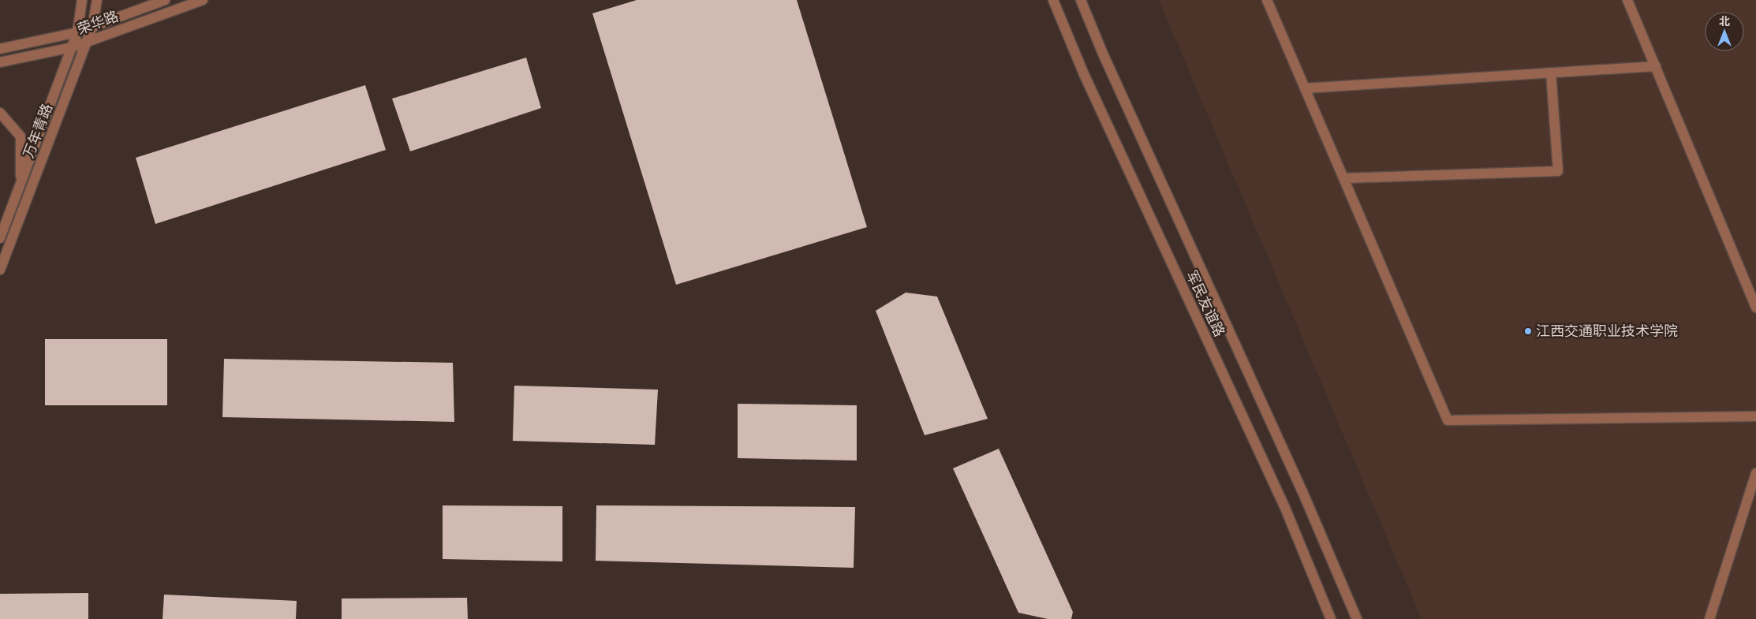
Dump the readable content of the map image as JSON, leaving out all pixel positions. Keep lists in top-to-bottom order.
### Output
{
  "streets": {
    "street": ["荣华路", "万年青路", "军民友谊路"]
  },
  "crossings": [
    ["荣华路", "万年青路"]
  ],
  "places": ["江西交通职业技术学院"],
  "north": "top"
}
